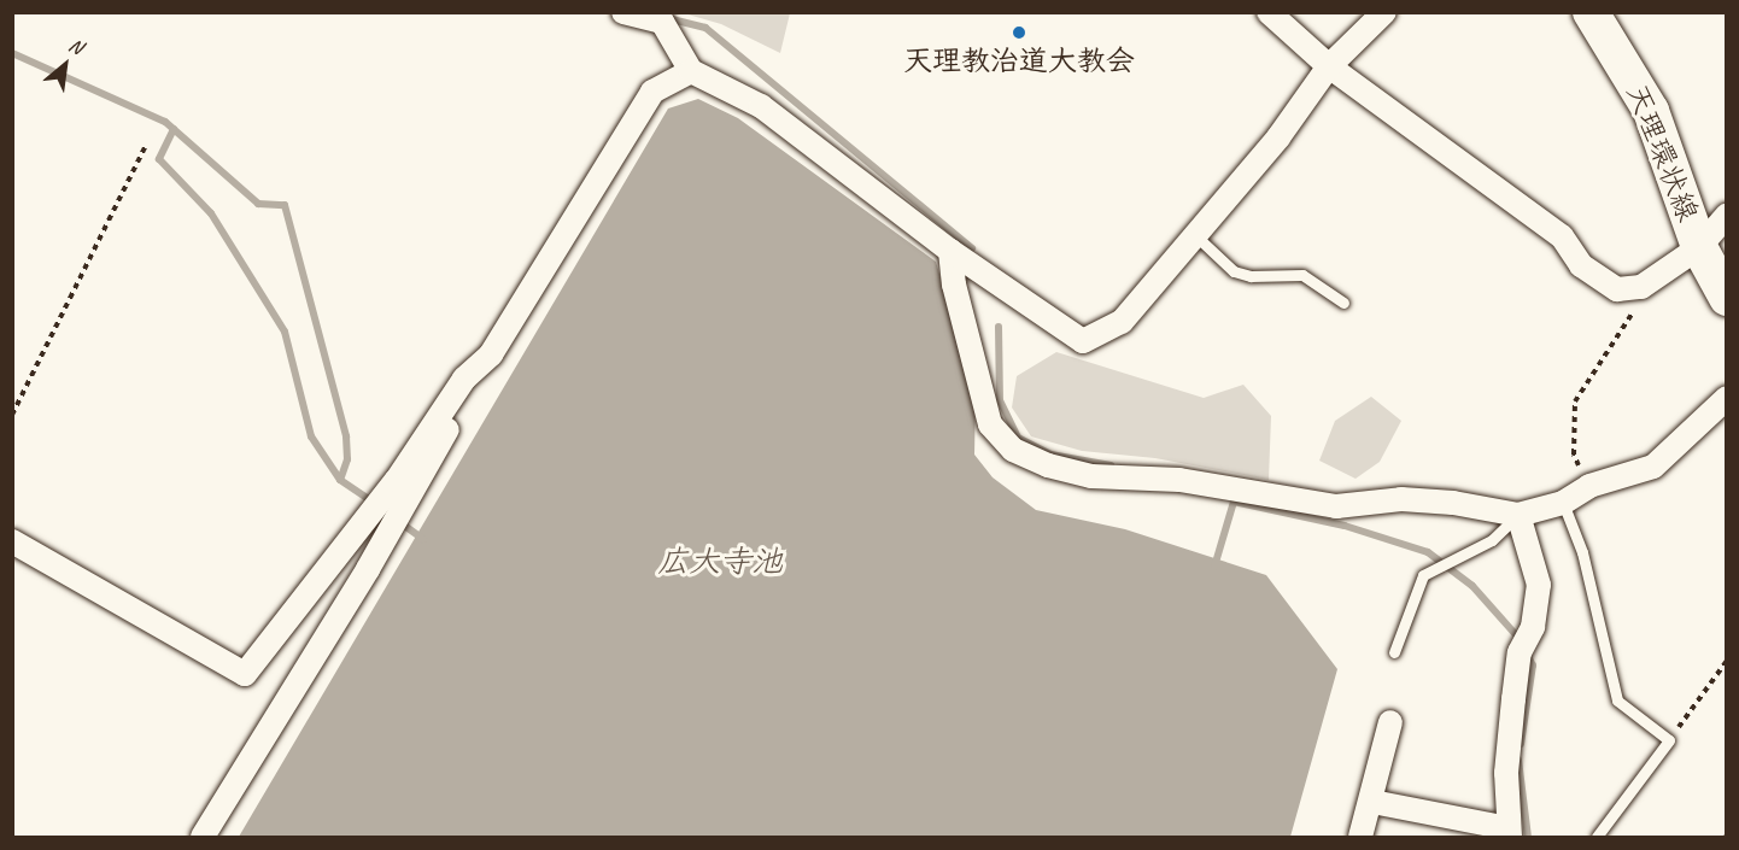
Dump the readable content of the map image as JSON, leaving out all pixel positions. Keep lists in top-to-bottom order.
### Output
{
  "streets": {
    "main road": ["天理環状線"]
  },
  "water": ["広大寺池"],
  "places": ["天理教治道大教会"],
  "north": "top right"
}
